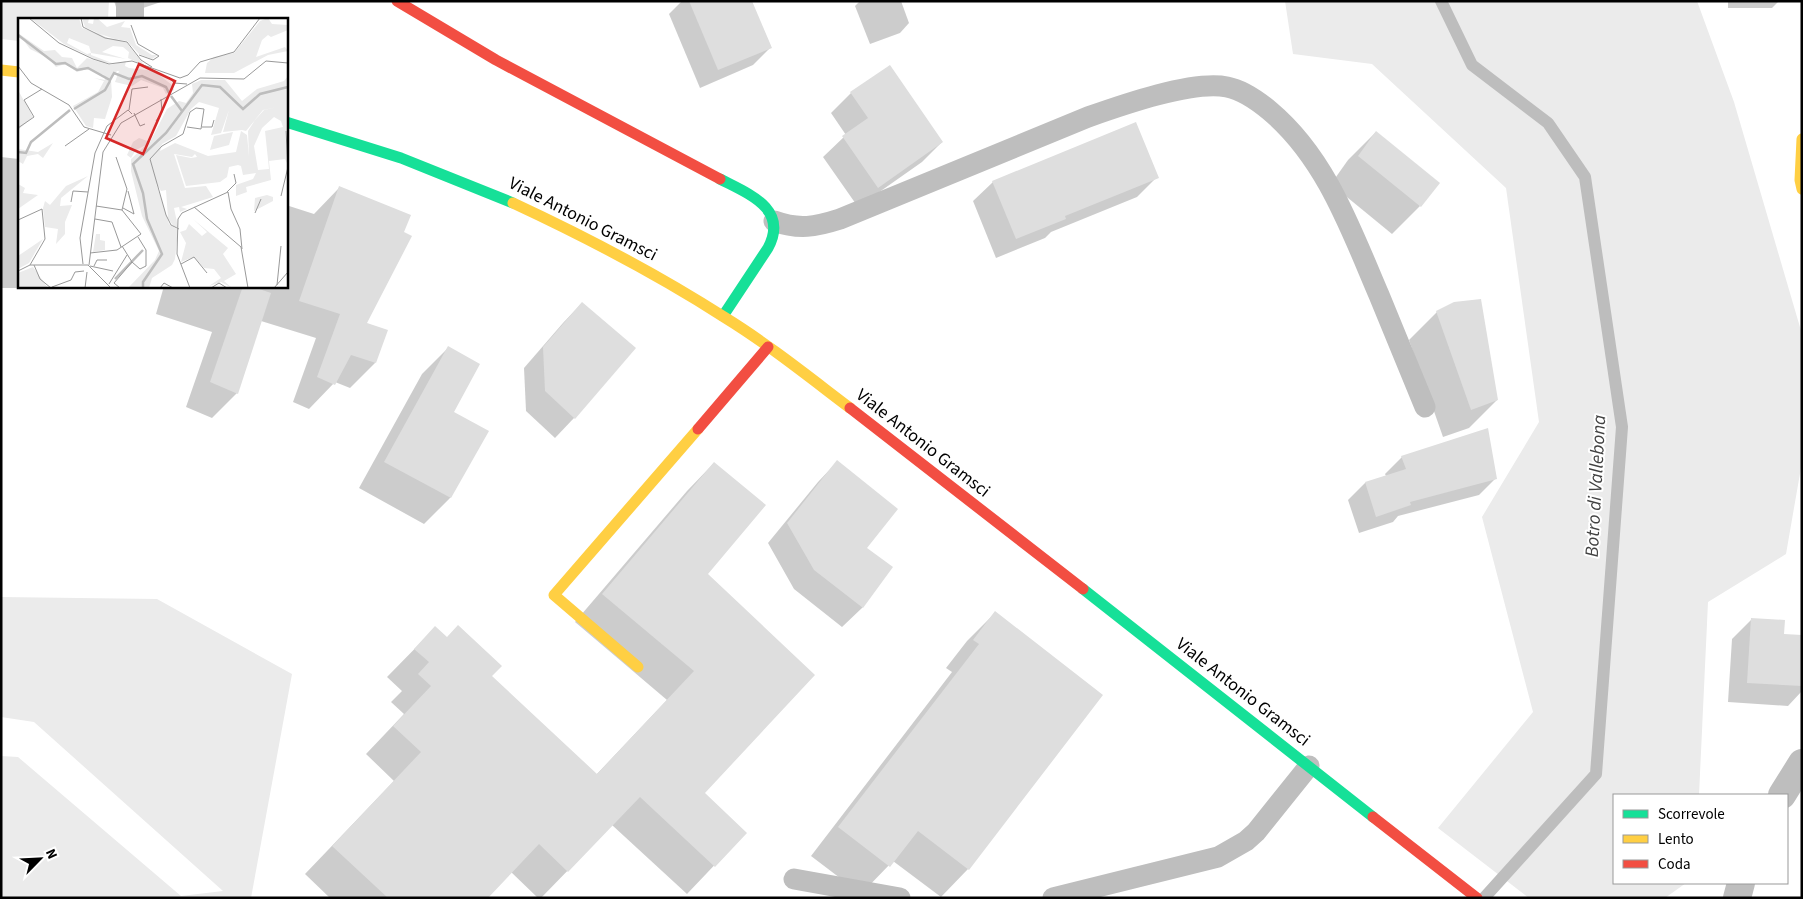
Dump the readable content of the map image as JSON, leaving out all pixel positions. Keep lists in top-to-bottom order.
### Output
{
  "streets": {
    "main road": ["Viale Antonio Gramsci"]
  },
  "water": ["Botro di Vallebona"],
  "legend": ["Scorrevole", "Lento", "Coda"],
  "north": "top right"
}
